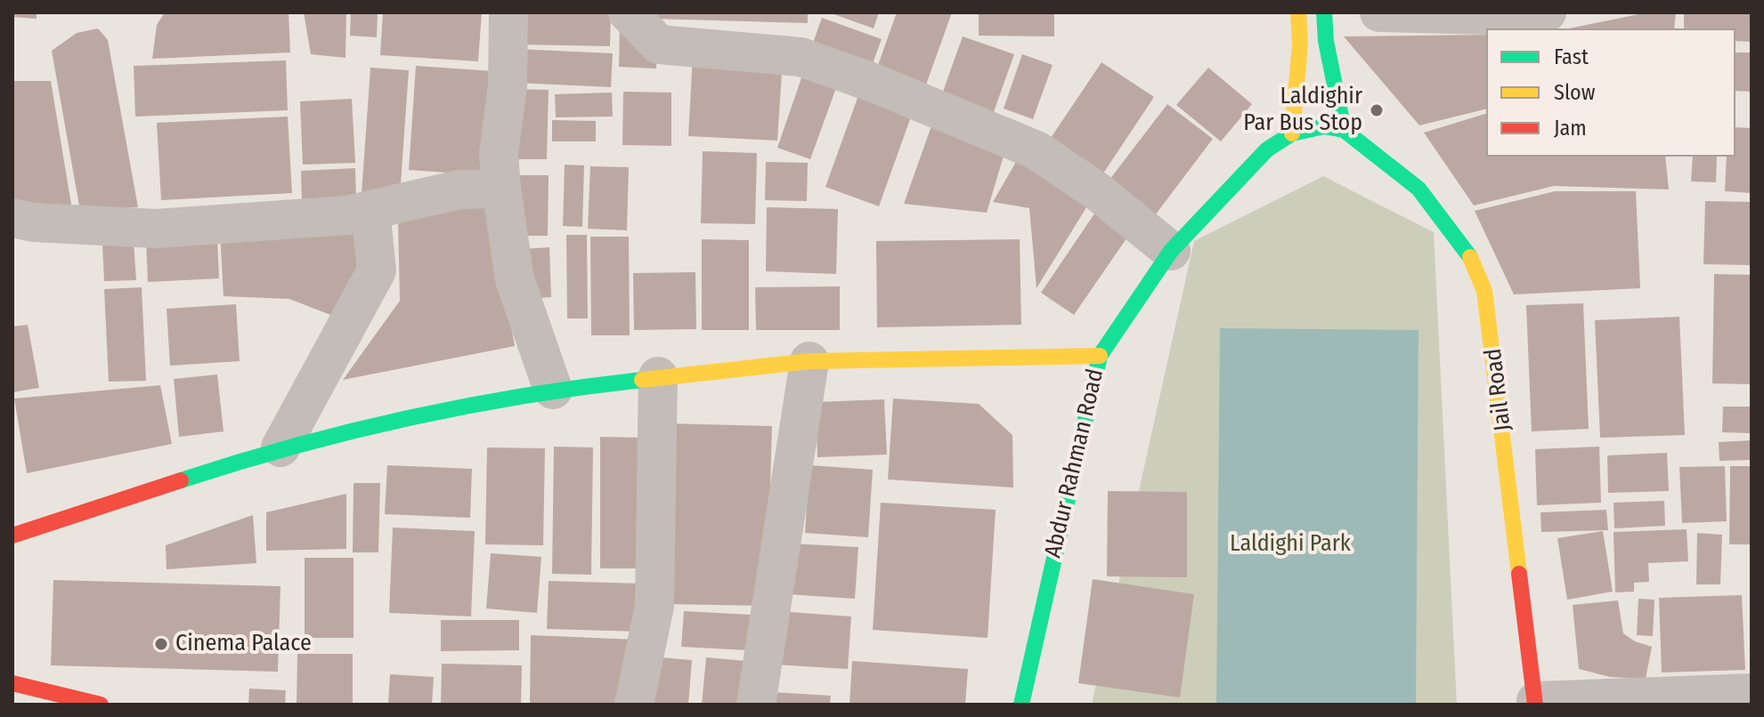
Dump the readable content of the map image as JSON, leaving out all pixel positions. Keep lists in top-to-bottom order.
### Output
{
  "streets": {
    "main road": ["Jail Road", "Abdur Rahman Road"]
  },
  "crossings": [
    ["Jail Road", "Abdur Rahman Road"]
  ],
  "parks": ["Laldighi Park"],
  "places": ["Laldighir Par Bus Stop", "Cinema Palace"],
  "legend": ["Fast", "Slow", "Jam"]
}
